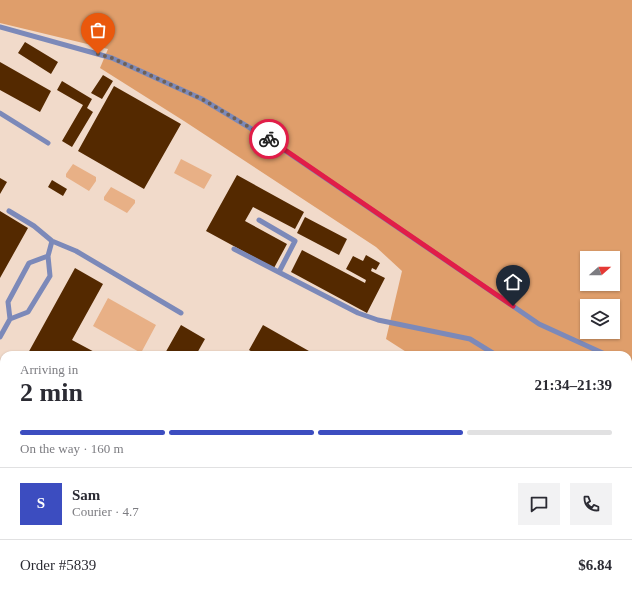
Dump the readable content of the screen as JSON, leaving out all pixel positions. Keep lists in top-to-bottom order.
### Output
{
  "north": "right",
  "page": {
    "heading": ["2 min", "Arriving in", "21:34–21:39"],
    "panel": [
      "Sam",
      "Courier · 4.7",
      "Order #5839",
      "$6.84"
    ],
    "bar": "On the way · 160 m",
    "round": "S"
  }
}
